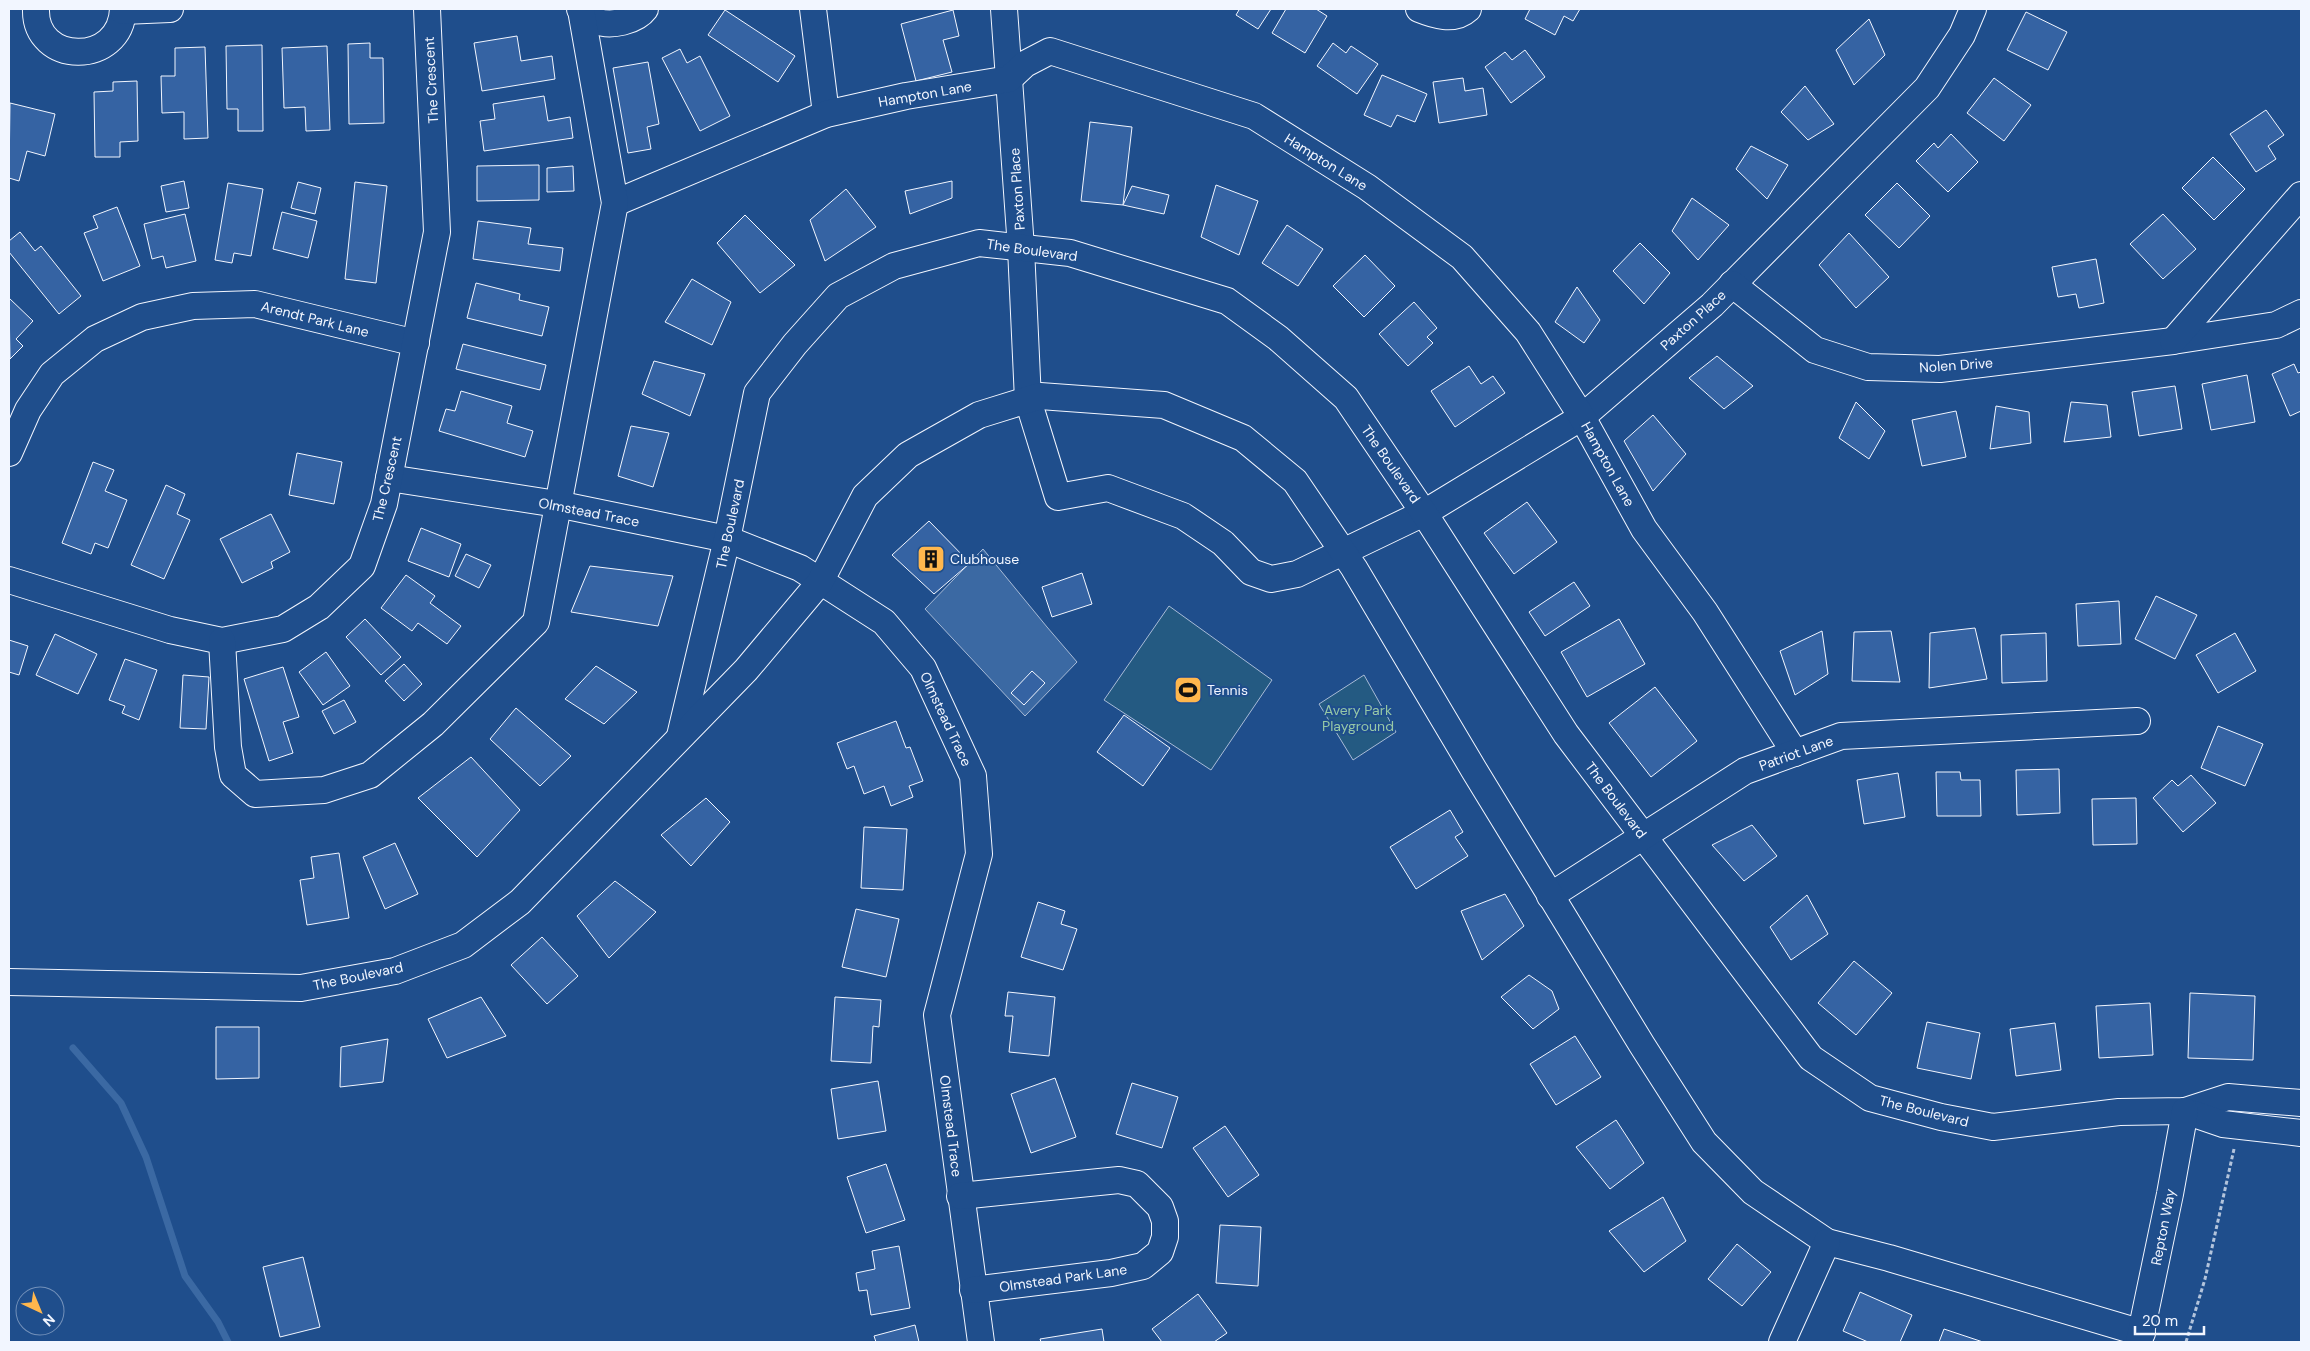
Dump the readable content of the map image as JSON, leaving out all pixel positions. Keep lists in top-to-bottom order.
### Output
{
  "streets": {
    "street": [
      "The Crescent",
      "Hampton Lane",
      "Paxton Place",
      "The Boulevard",
      "Arendt Park Lane",
      "Nolen Drive",
      "Olmstead Trace",
      "Patriot Lane",
      "Repton Way",
      "Olmstead Park Lane"
    ]
  },
  "crossings": [
    ["The Crescent", "Arendt Park Lane"],
    ["The Crescent", "Olmstead Trace"],
    ["Hampton Lane", "Paxton Place"],
    ["Hampton Lane", "Patriot Lane"],
    ["Paxton Place", "The Boulevard"],
    ["Paxton Place", "Nolen Drive"],
    ["The Boulevard", "Olmstead Trace"],
    ["The Boulevard", "Patriot Lane"],
    ["The Boulevard", "Repton Way"],
    ["Olmstead Trace", "Olmstead Park Lane"]
  ],
  "parks": ["Avery Park Playground"],
  "places": {
    "building": ["Clubhouse"],
    "sports": ["Tennis"]
  },
  "scale_bar": "20 m",
  "north": "bottom right"
}
